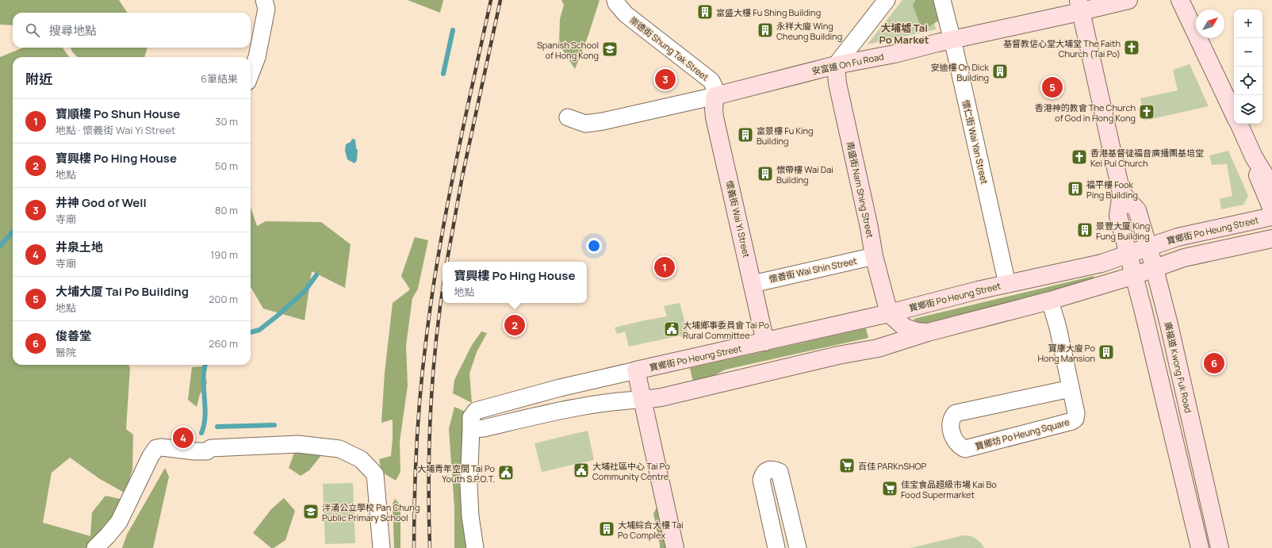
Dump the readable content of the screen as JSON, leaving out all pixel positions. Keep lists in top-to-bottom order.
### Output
{
  "streets": {
    "street": [
      "崇德街 Shung Tak Street",
      "安富道 On Fu Road",
      "懷仁街 Wai Yan Street",
      "南盛街 Nam Shing Street",
      "懷義街 Wai Yi Street",
      "寶鄉街 Po Heung Street",
      "懷善街 Wai Shin Street",
      "廣福道 Kwong Fuk Road",
      "寶鄉坊 Po Heung Square"
    ]
  },
  "crossings": [
    ["崇德街 Shung Tak Street", "安富道 On Fu Road"],
    ["崇德街 Shung Tak Street", "懷義街 Wai Yi Street"],
    ["安富道 On Fu Road", "懷仁街 Wai Yan Street"],
    ["安富道 On Fu Road", "南盛街 Nam Shing Street"],
    ["安富道 On Fu Road", "懷義街 Wai Yi Street"],
    ["安富道 On Fu Road", "廣福道 Kwong Fuk Road"],
    ["懷仁街 Wai Yan Street", "寶鄉街 Po Heung Street"],
    ["南盛街 Nam Shing Street", "寶鄉街 Po Heung Street"],
    ["南盛街 Nam Shing Street", "懷善街 Wai Shin Street"],
    ["懷義街 Wai Yi Street", "寶鄉街 Po Heung Street"],
    ["懷義街 Wai Yi Street", "懷善街 Wai Shin Street"],
    ["寶鄉街 Po Heung Street", "廣福道 Kwong Fuk Road"]
  ],
  "districts": ["大埔墟 Tai Po Market"],
  "places": {
    "building": [
      "富盛大樓 Fu Shing Building",
      "永祥大廈 Wing Cheung Building",
      "安迪樓 On Dick Building",
      "富景樓 Fu King Building",
      "懷帶樓 Wai Dai Building",
      "福平樓 Fook Ping Building",
      "景豐大厦 King Fung Building",
      "寶康大廈 Po Hong Mansion",
      "大埔綜合大樓 Tai Po Complex"
    ],
    "church": ["基督教信心堂大埔堂 The Faith Church (Tai Po)", "香港神的教會 The Church of God in Hong Kong", "香港基督徒福音廣播團基培堂 Kei Pui Church"],
    "school or university": ["Spanish School of Hong Kong", "泮涌公立學校 Pan Chung Public Primary School"],
    "public building": ["大埔鄉事委員會 Tai Po Rural Committee", "大埔社區中心 Tai Po Community Centre", "大埔青年空間 Tai Po Youth S.P.O.T."],
    "supermarket": ["百佳 PARKnSHOP", "佳宝食品超級市場 Kai Bo Food Supermarket"]
  },
  "north": "top right",
  "page": {
    "map_buttons": ["+", "−"],
    "search": "搜尋地點",
    "heading": ["附近", "6筆結果"],
    "pins": [
      "3",
      "5",
      "1",
      "2",
      "6",
      "4"
    ],
    "list": [
      {
        "mark": "1",
        "name": "寶順樓 Po Shun House",
        "note": "地點 · 懷義街 Wai Yi Street",
        "value": "30 m"
      },
      {
        "mark": "2",
        "name": "寶興樓 Po Hing House",
        "note": "地點",
        "value": "50 m"
      },
      {
        "mark": "3",
        "name": "井神 God of Well",
        "note": "寺廟",
        "value": "80 m"
      },
      {
        "mark": "4",
        "name": "井泉土地",
        "note": "寺廟",
        "value": "190 m"
      },
      {
        "mark": "5",
        "name": "大埔大厦 Tai Po Building",
        "note": "地點",
        "value": "200 m"
      },
      {
        "mark": "6",
        "name": "俊善堂",
        "note": "醫院",
        "value": "260 m"
      }
    ],
    "popup": ["寶興樓 Po Hing House", "地點"]
  }
}
